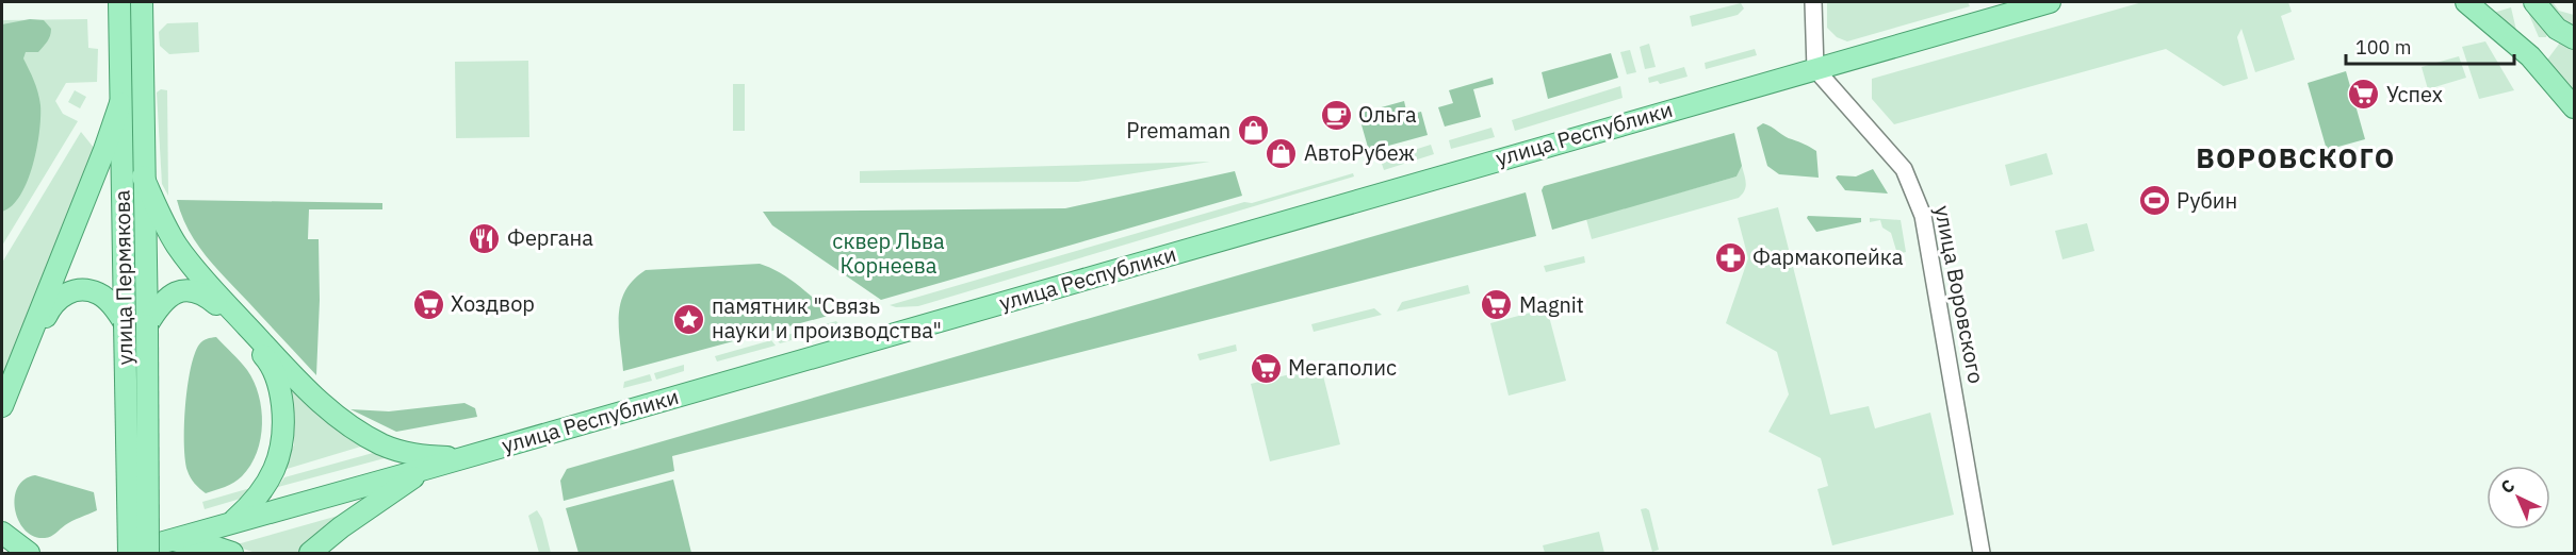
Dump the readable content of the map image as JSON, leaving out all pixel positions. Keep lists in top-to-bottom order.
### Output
{
  "streets": {
    "main road": ["улица Республики", "улица Пермякова"],
    "street": ["улица Воровского"]
  },
  "crossings": [
    ["улица Республики", "улица Пермякова"],
    ["улица Республики", "улица Воровского"]
  ],
  "districts": ["ВОРОВСКОГО"],
  "parks": ["сквер Льва Корнеева"],
  "places": {
    "supermarket": [
      "Успех",
      "Хоздвор",
      "Magnit",
      "Мегаполис"
    ],
    "cafe": ["Ольга"],
    "shop": ["Premaman", "АвтоРубеж"],
    "sports": ["Рубин"],
    "restaurant": ["Фергана"],
    "pharmacy": ["Фармакопейка"],
    "place": ["памятник \"Связь науки и производства\""]
  },
  "scale_bar": "100 m",
  "north": "top left"
}
